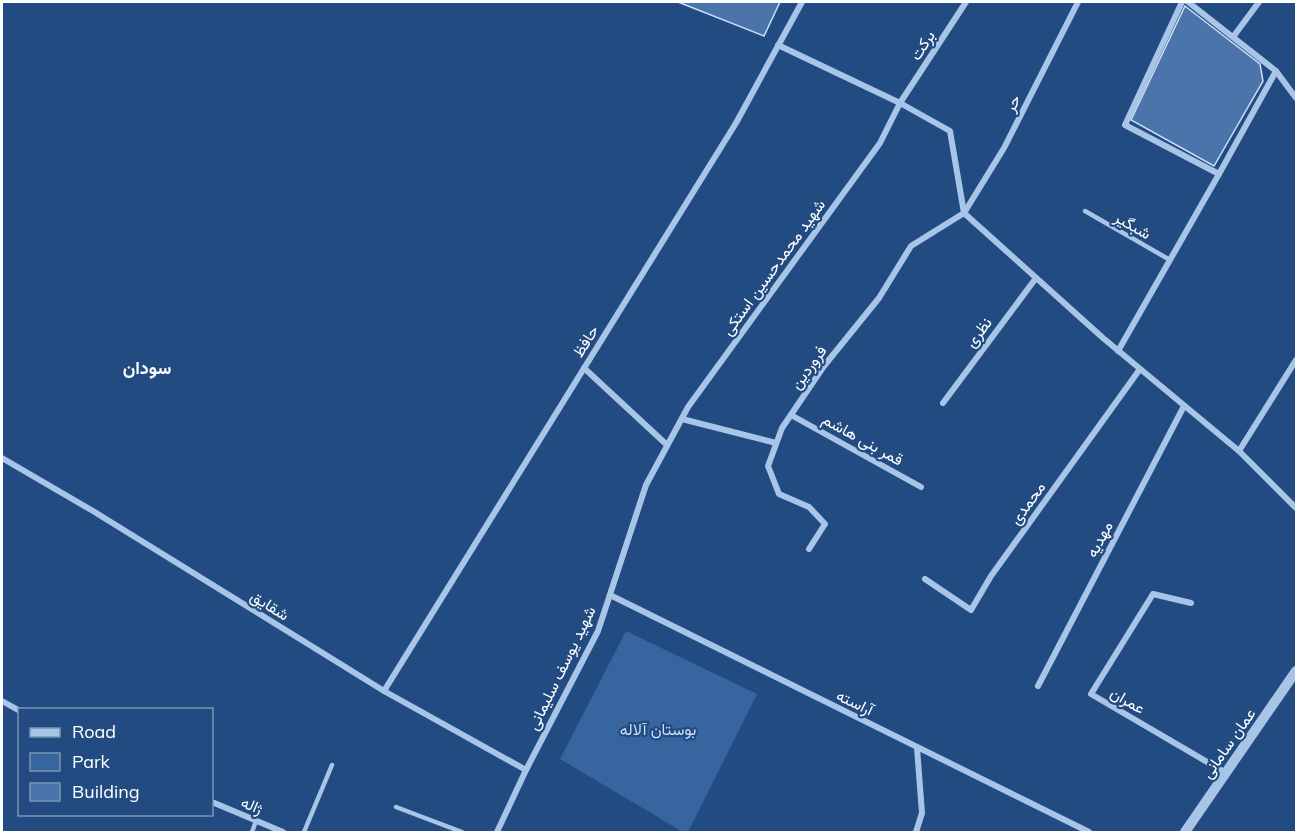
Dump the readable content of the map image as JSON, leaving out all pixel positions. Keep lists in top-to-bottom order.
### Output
{
  "streets": {
    "street": [
      "برکت",
      "حر",
      "شهید محمدحسین استکی",
      "نظری",
      "حافظ",
      "فروردین",
      "قمر بنی هاشم",
      "محمدی",
      "مهدیه",
      "شقایق",
      "شهید یوسف سلیمانی",
      "عمران",
      "آراسته",
      "عمان سامانی",
      "ژاله"
    ],
    "lane": ["شبگیر"]
  },
  "crossings": [
    ["برکت", "شهید محمدحسین استکی"],
    ["حر", "فروردین"],
    ["شهید محمدحسین استکی", "شهید یوسف سلیمانی"],
    ["حافظ", "شقایق"],
    ["فروردین", "قمر بنی هاشم"],
    ["شقایق", "شهید یوسف سلیمانی"],
    ["شهید یوسف سلیمانی", "آراسته"],
    ["عمران", "عمان سامانی"]
  ],
  "districts": ["سودان"],
  "parks": ["بوستان آلاله"],
  "legend": ["Road", "Park", "Building"]
}
